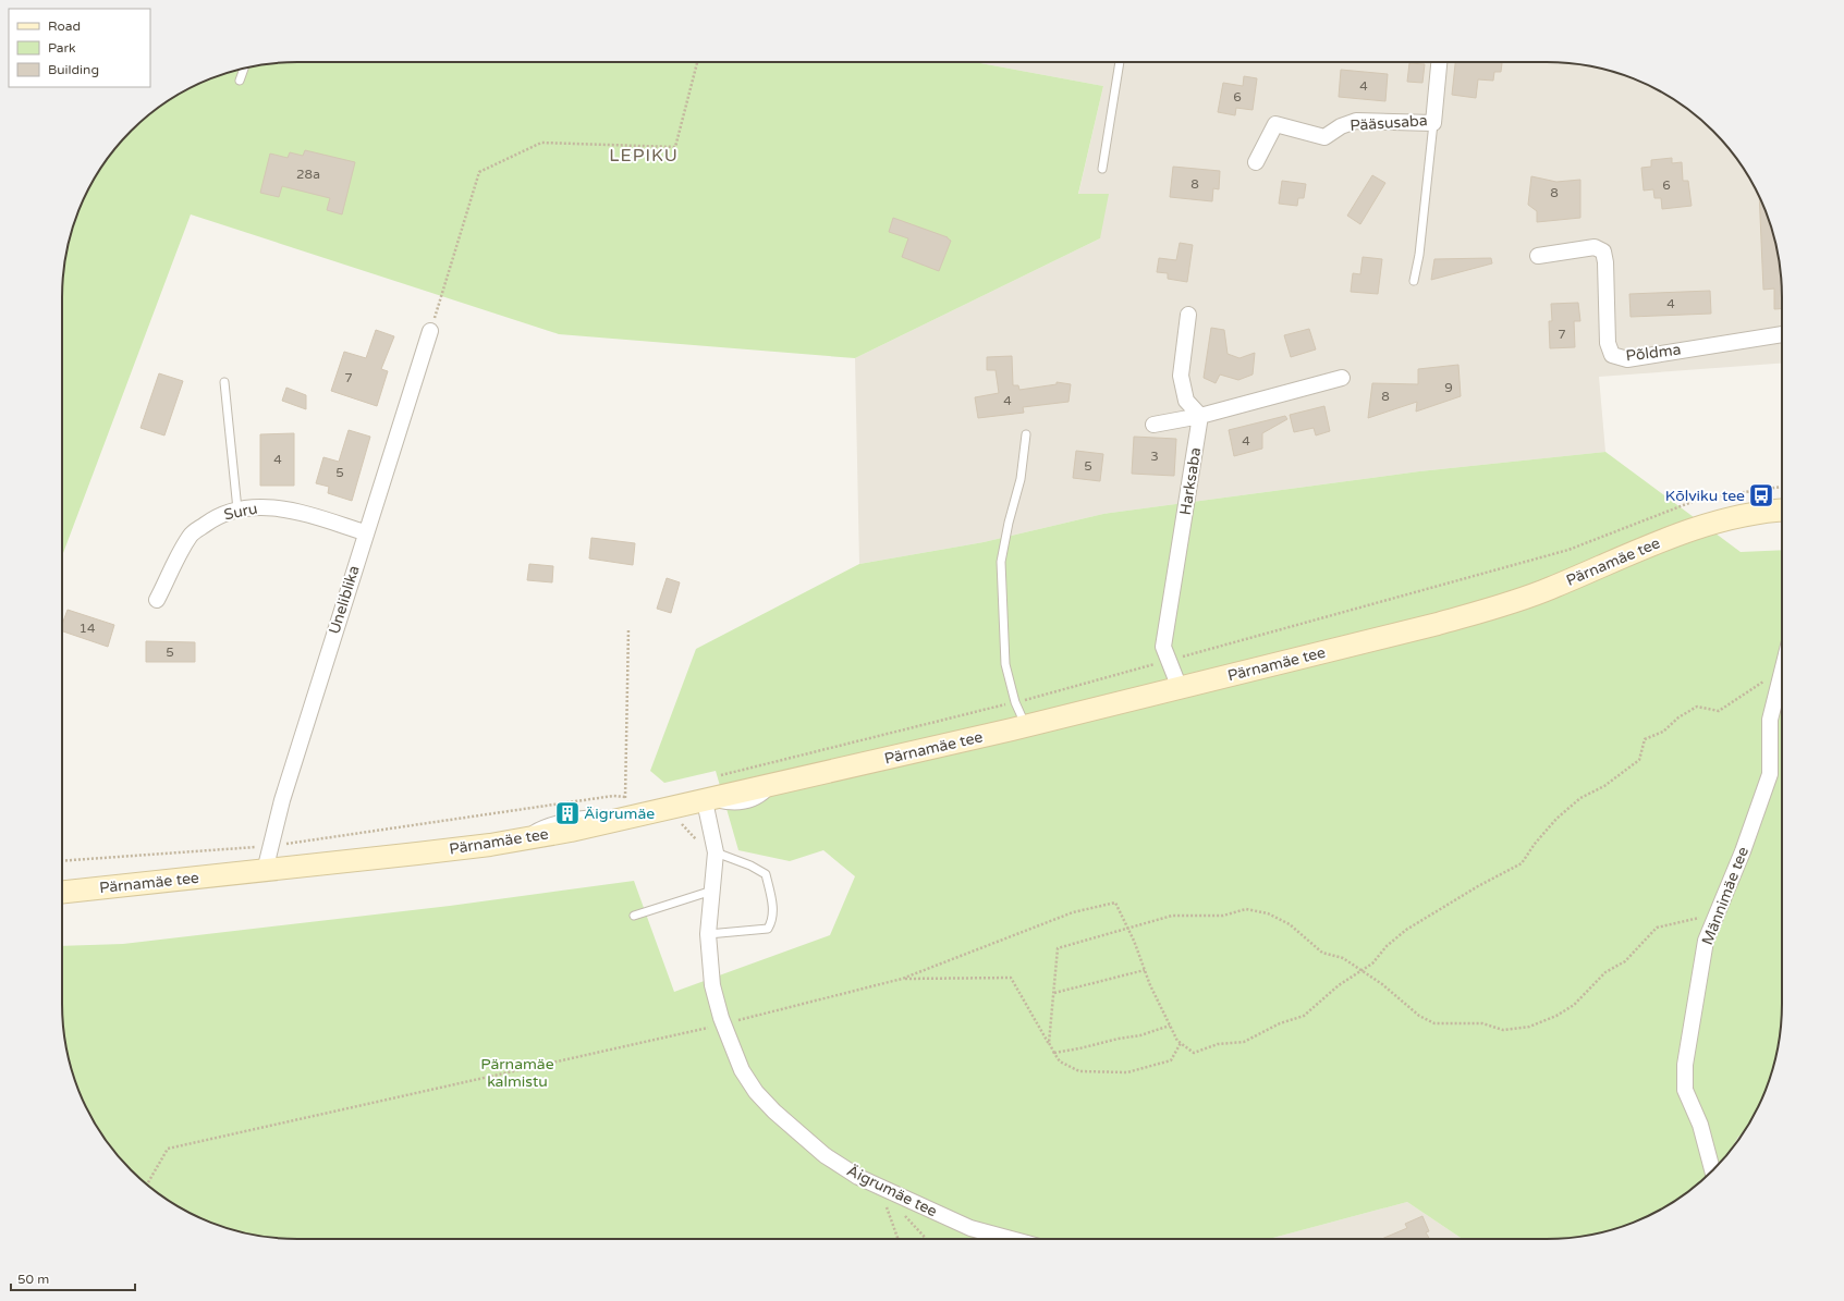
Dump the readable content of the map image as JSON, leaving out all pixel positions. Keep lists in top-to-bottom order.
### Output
{
  "streets": {
    "main road": ["Pärnamäe tee"],
    "street": [
      "Pääsusaba",
      "Põldma",
      "Harksaba",
      "Suru",
      "Uneliblika",
      "Männimäe tee",
      "Äigrumäe tee"
    ]
  },
  "crossings": [
    ["Harksaba", "Pärnamäe tee"],
    ["Suru", "Uneliblika"],
    ["Pärnamäe tee", "Uneliblika"],
    ["Pärnamäe tee", "Äigrumäe tee"]
  ],
  "districts": ["LEPIKU"],
  "parks": ["Pärnamäe kalmistu"],
  "places": {
    "bus stop": ["Kõlviku tee"],
    "building": ["Äigrumäe"]
  },
  "house_numbers": [
    "4",
    "6",
    "28a",
    "8",
    "6",
    "8",
    "4",
    "7",
    "7",
    "9",
    "8",
    "4",
    "4",
    "3",
    "4",
    "5",
    "5",
    "14",
    "5"
  ],
  "legend": ["Road", "Park", "Building"],
  "scale_bar": "50 m"
}
